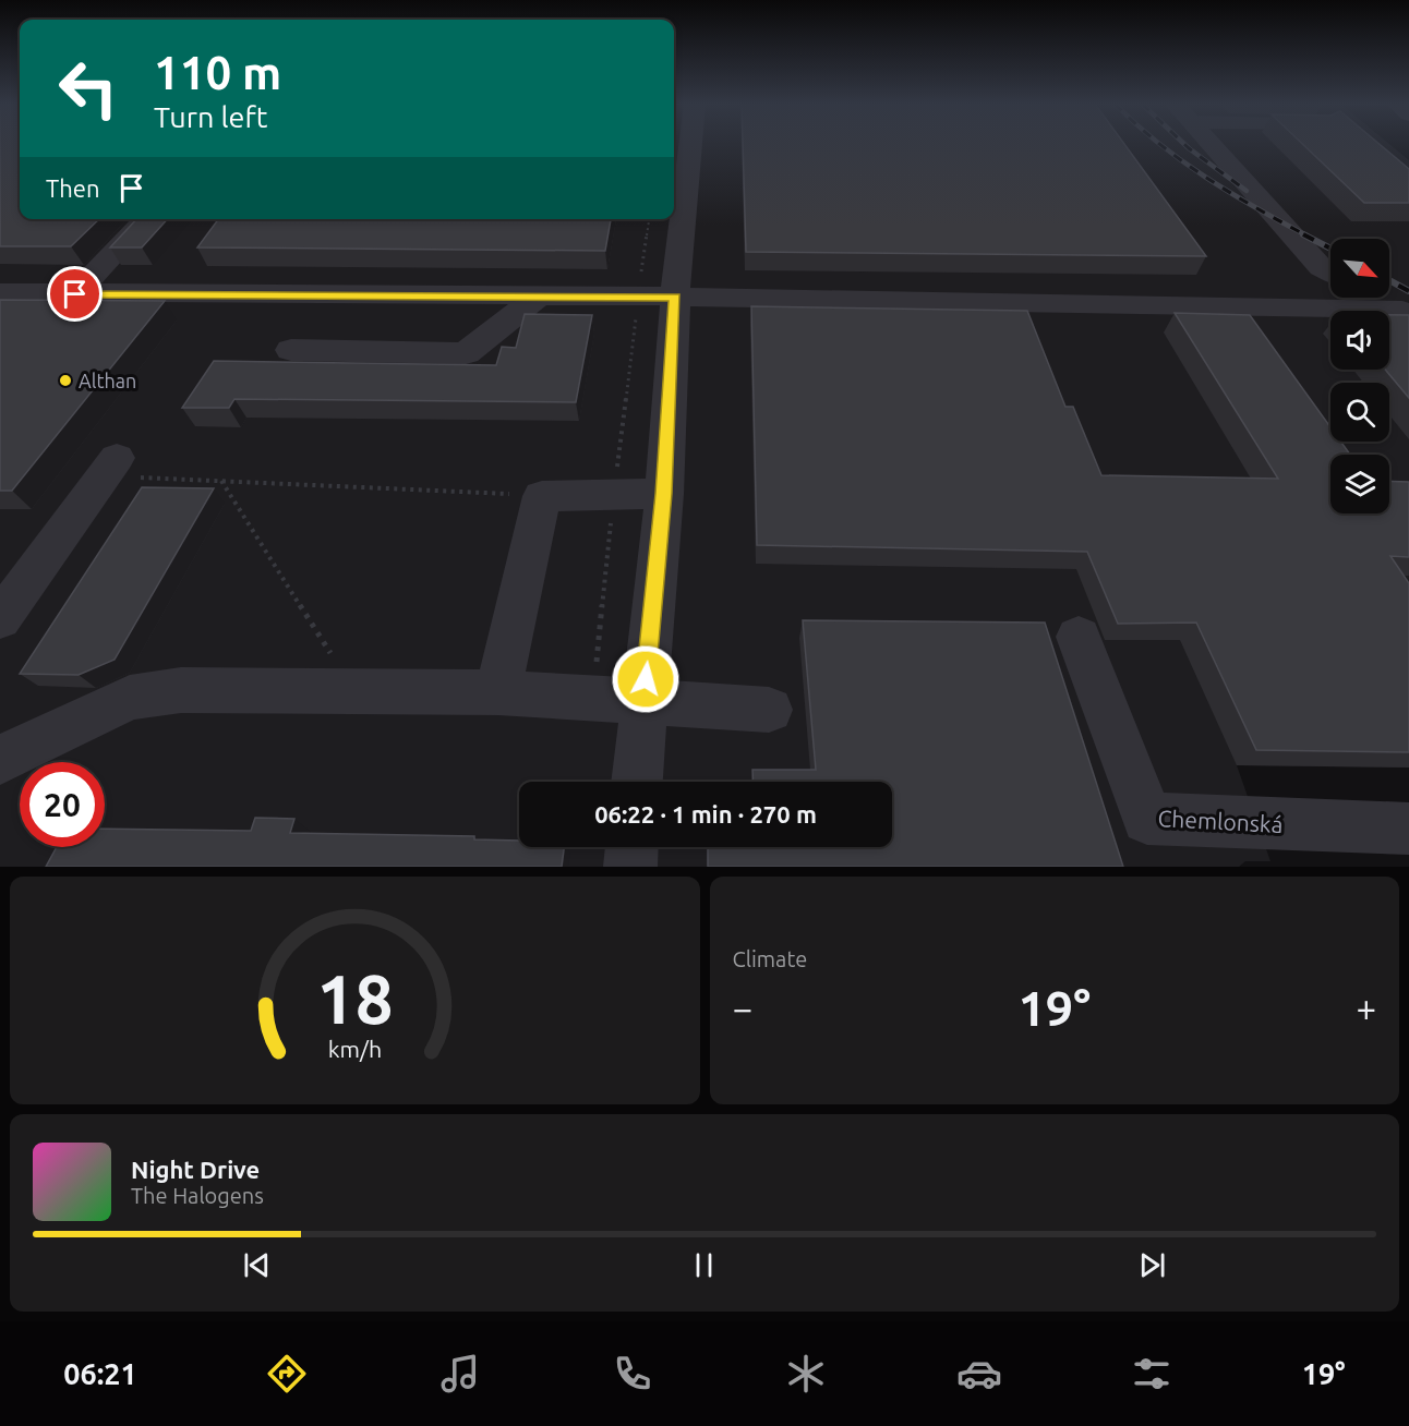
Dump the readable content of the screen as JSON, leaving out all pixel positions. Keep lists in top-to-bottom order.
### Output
{
  "streets": {
    "street": ["Chemlonská"]
  },
  "places": ["Althan"],
  "north": "bottom right",
  "page": {
    "turn": ["110 m", "Turn left"],
    "then": "Then",
    "limit": "20",
    "trip": "06:22 · 1 min · 270 m",
    "tile": "Climate",
    "heat": ["−", "19°", "+"],
    "song": ["Night Drive", "The Halogens"],
    "tabs": ["06:21", "19°"],
    "gauge": ["18", "km/h"]
  }
}
